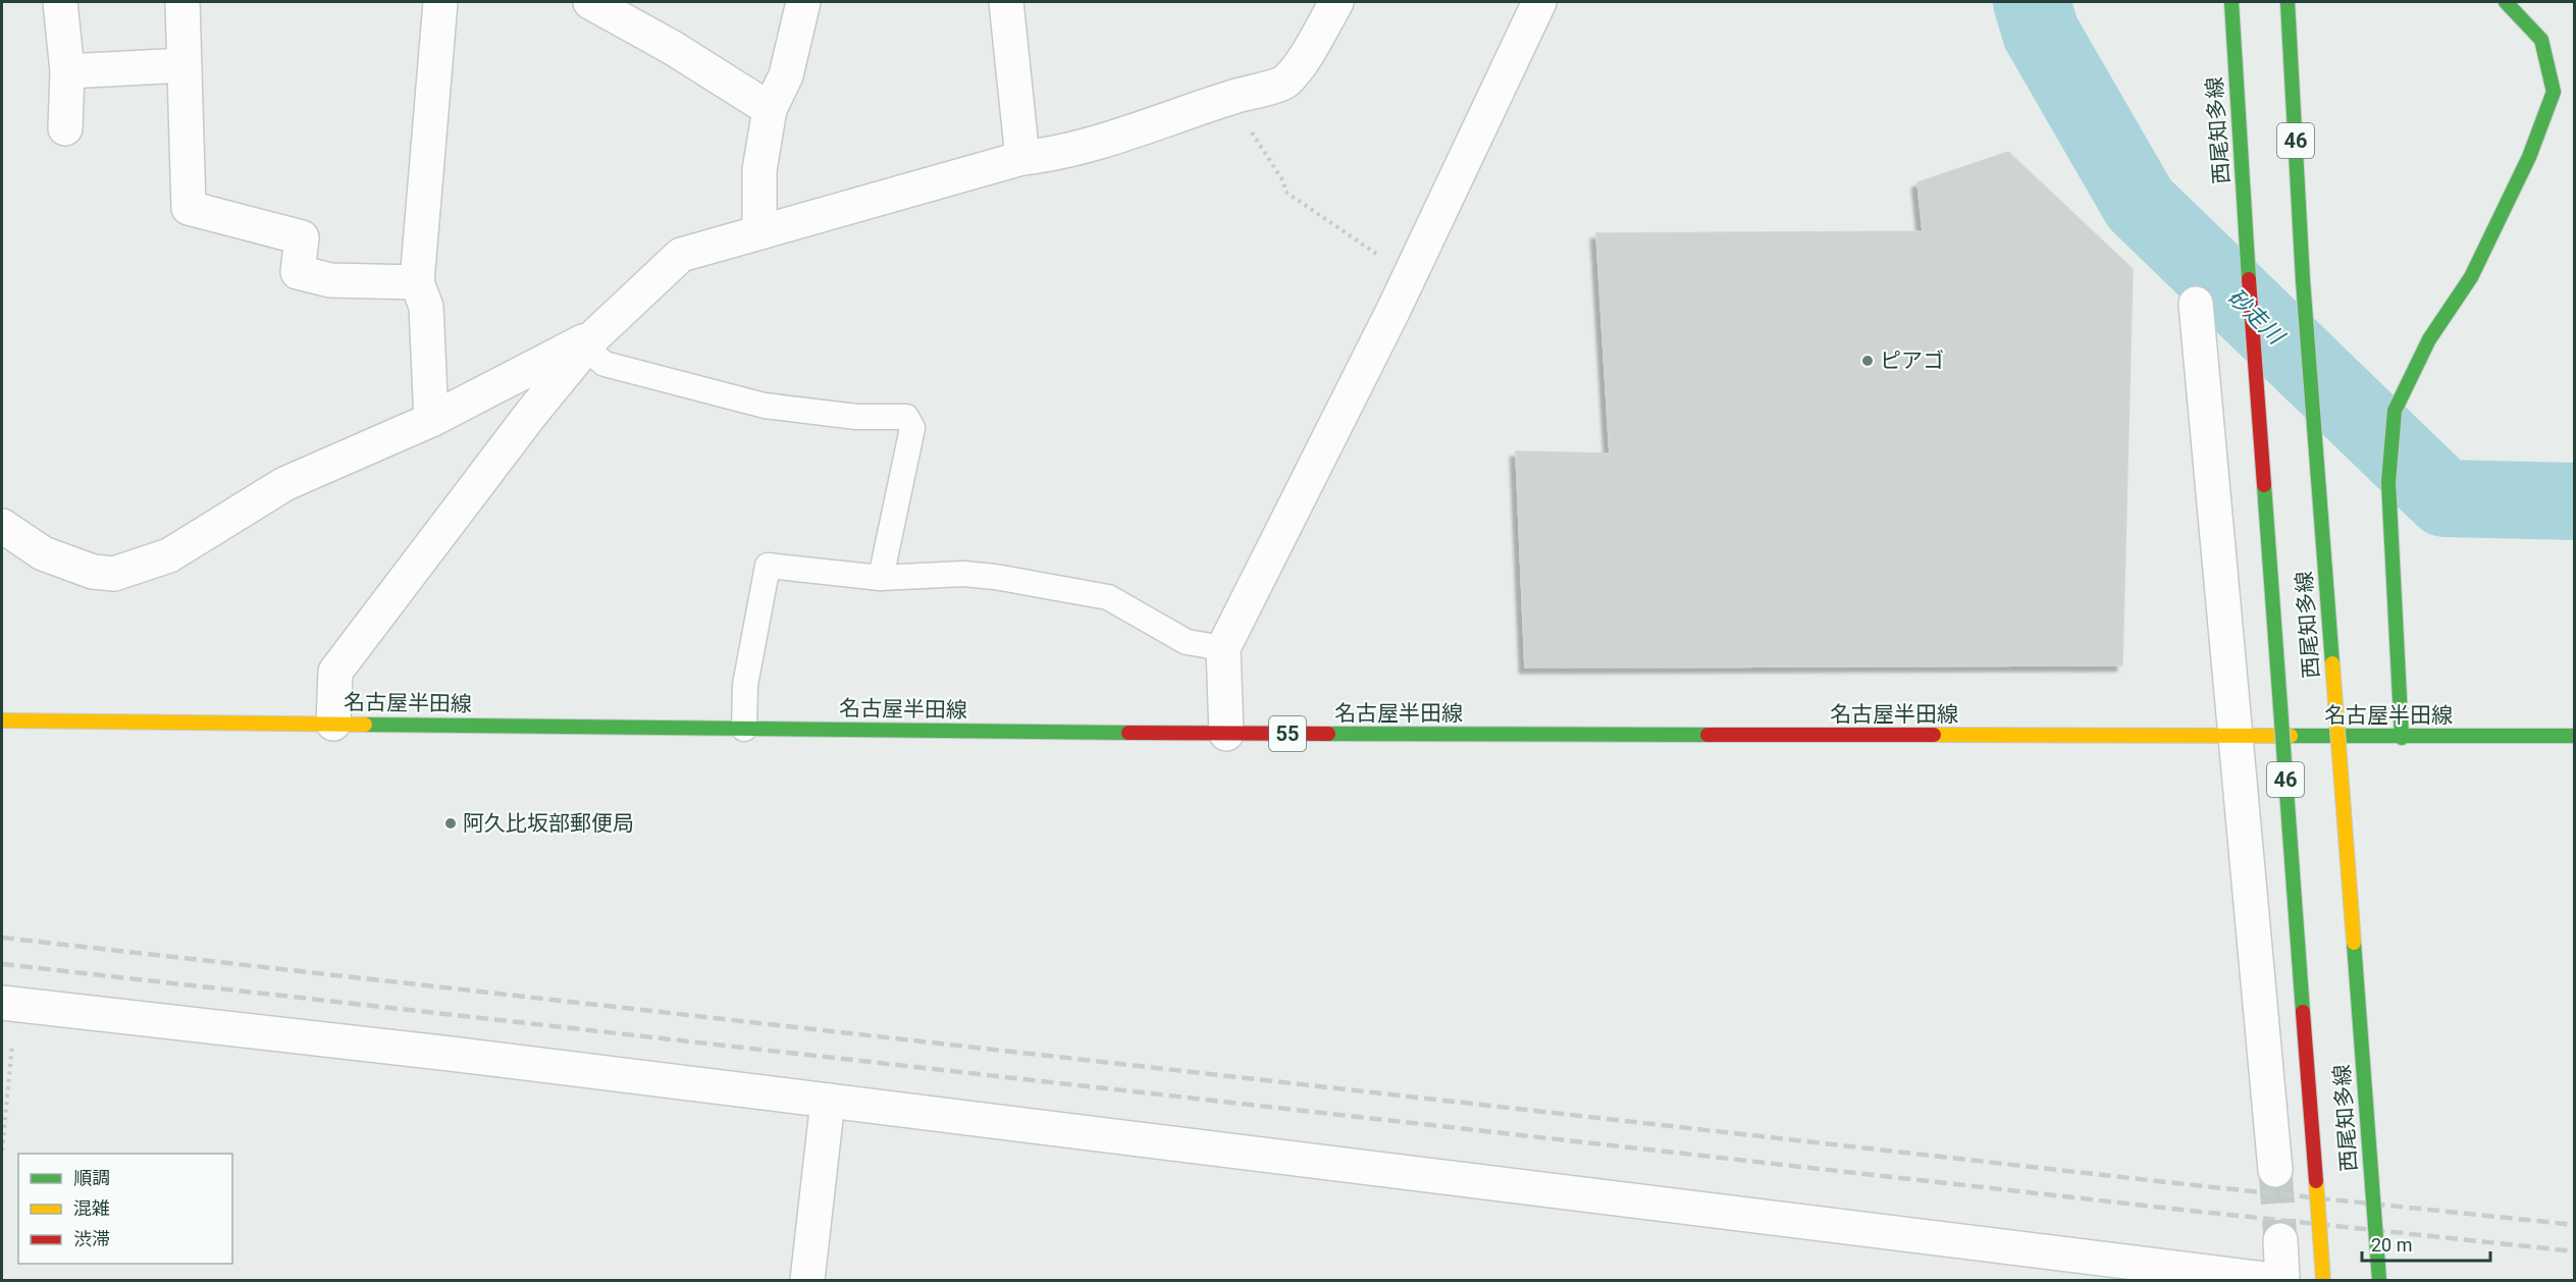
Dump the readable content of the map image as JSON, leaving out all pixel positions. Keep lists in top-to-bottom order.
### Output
{
  "streets": {
    "main road": [
      "西尾知多線",
      "46",
      "名古屋半田線",
      "55"
    ]
  },
  "water": ["砂走川"],
  "places": ["ピアゴ", "阿久比坂部郵便局"],
  "legend": ["順調", "混雑", "渋滞"],
  "scale_bar": "20 m"
}
